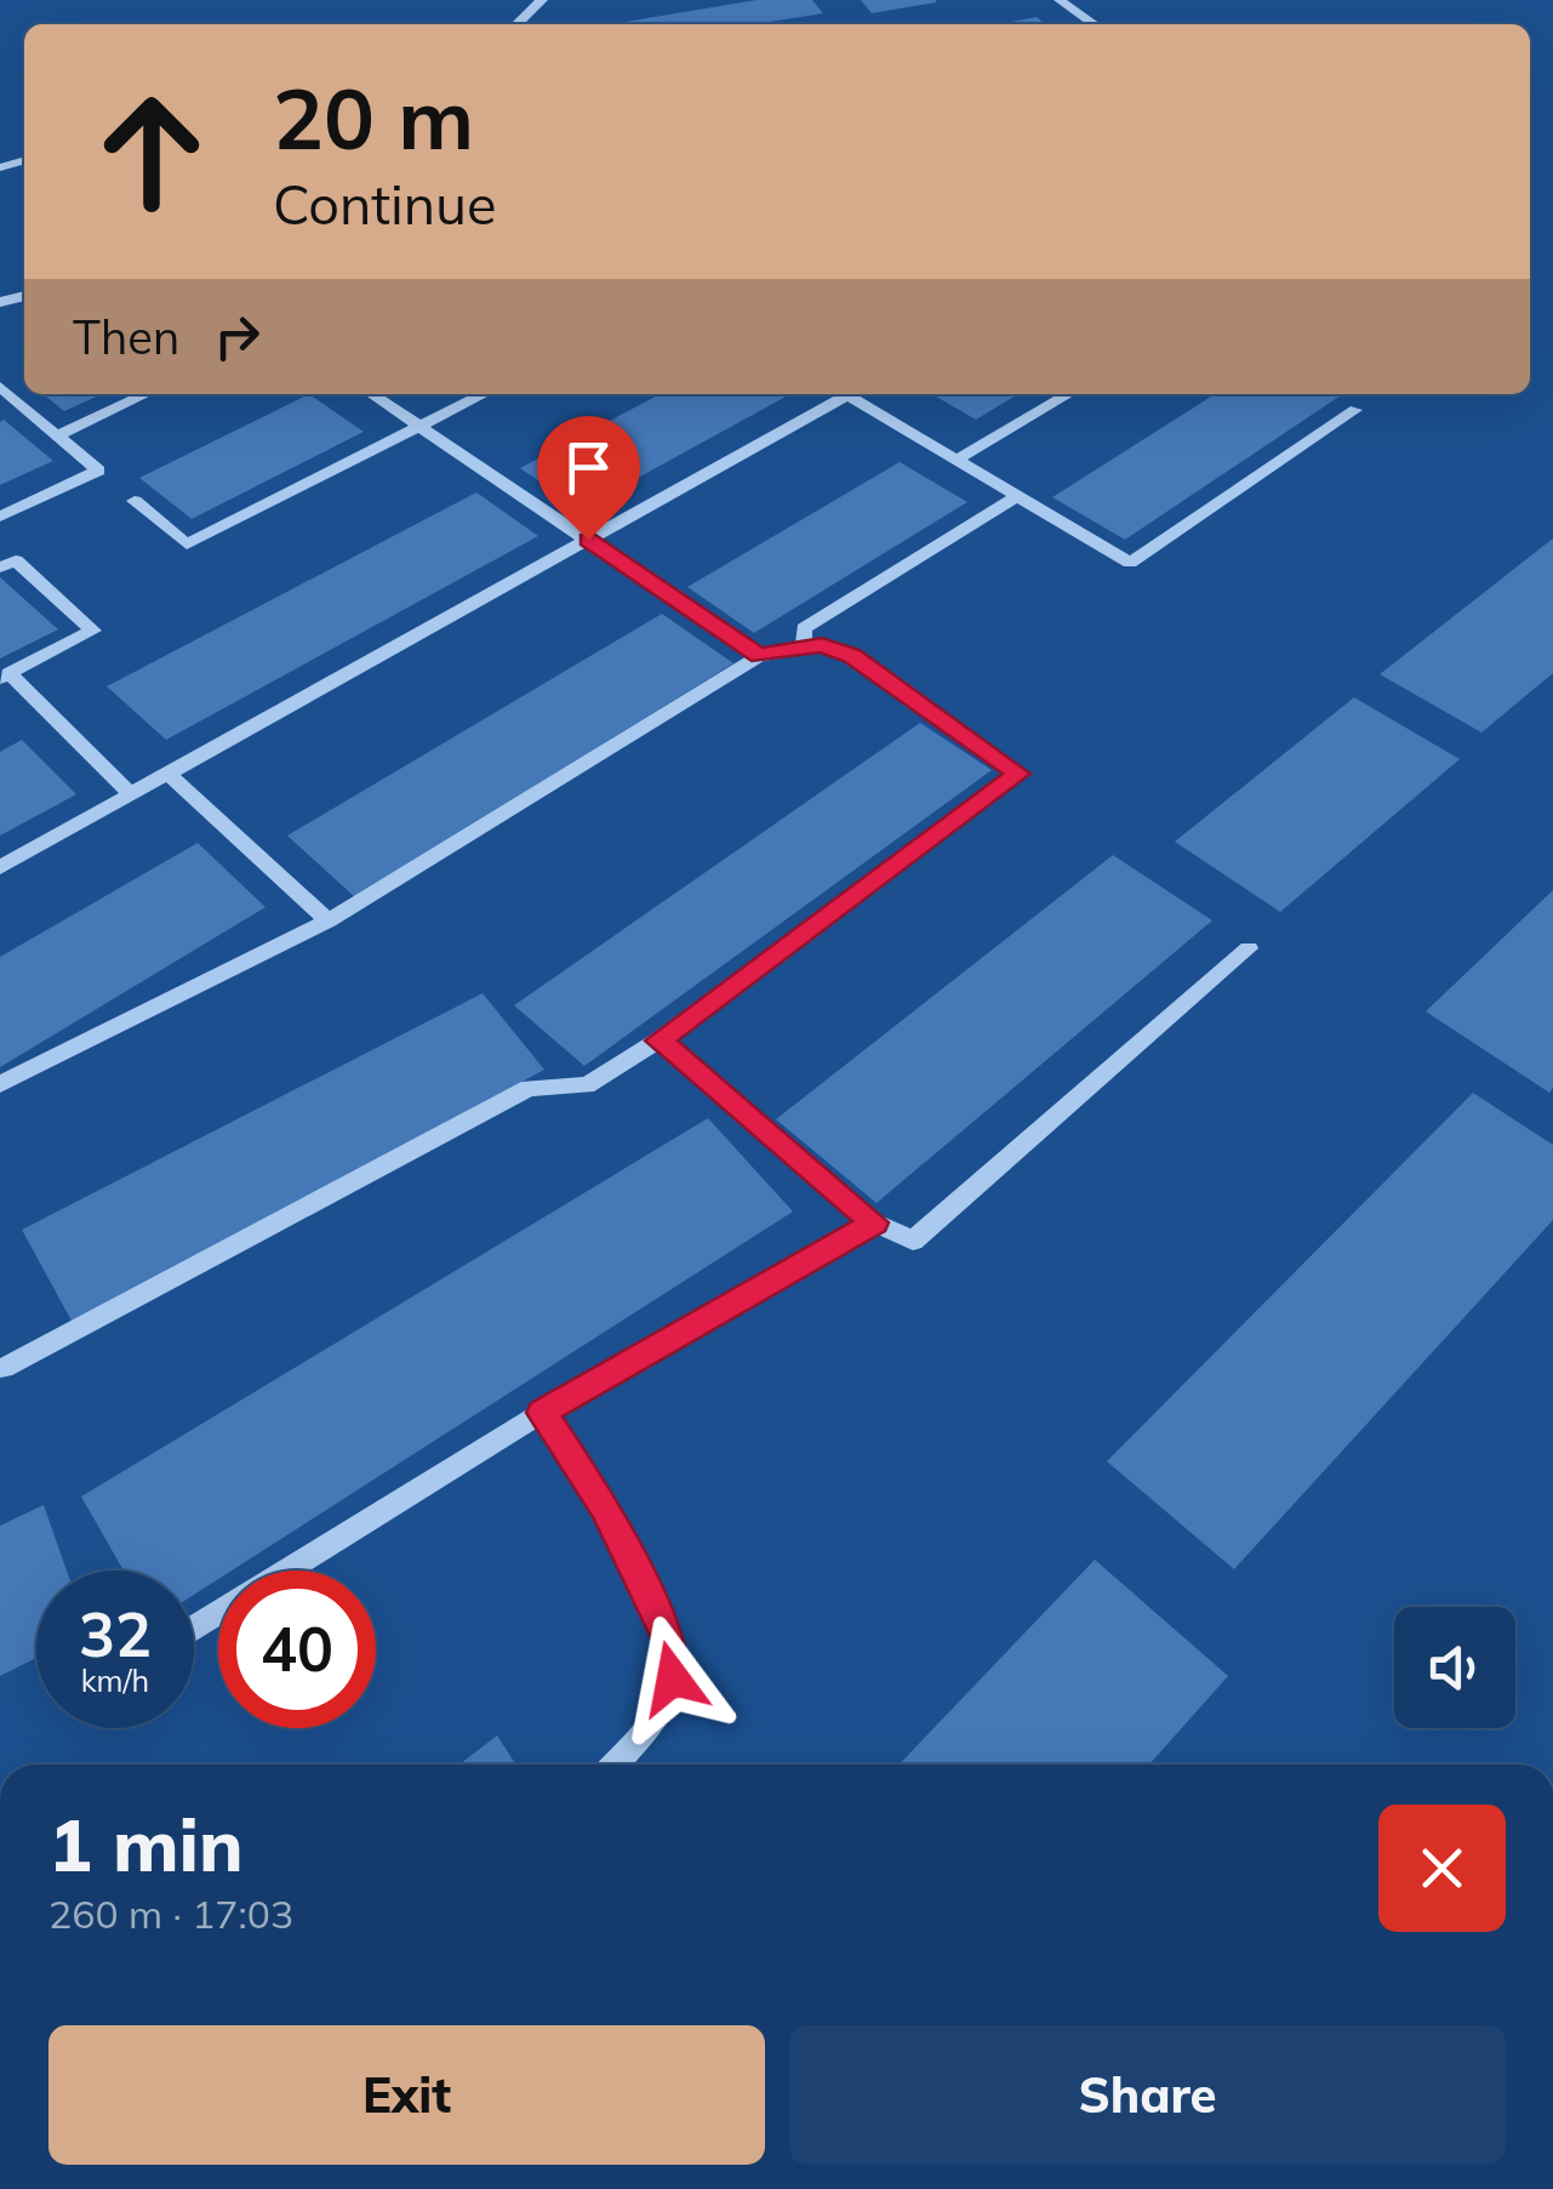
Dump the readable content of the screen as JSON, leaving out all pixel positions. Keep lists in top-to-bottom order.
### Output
{
  "page": {
    "turn": ["20 m", "Continue"],
    "then": "Then",
    "speed": "32 km/h",
    "limit": "40",
    "heading": ["1 min", "260 m · 17:03"],
    "buttons": ["Exit", "Share"]
  }
}
